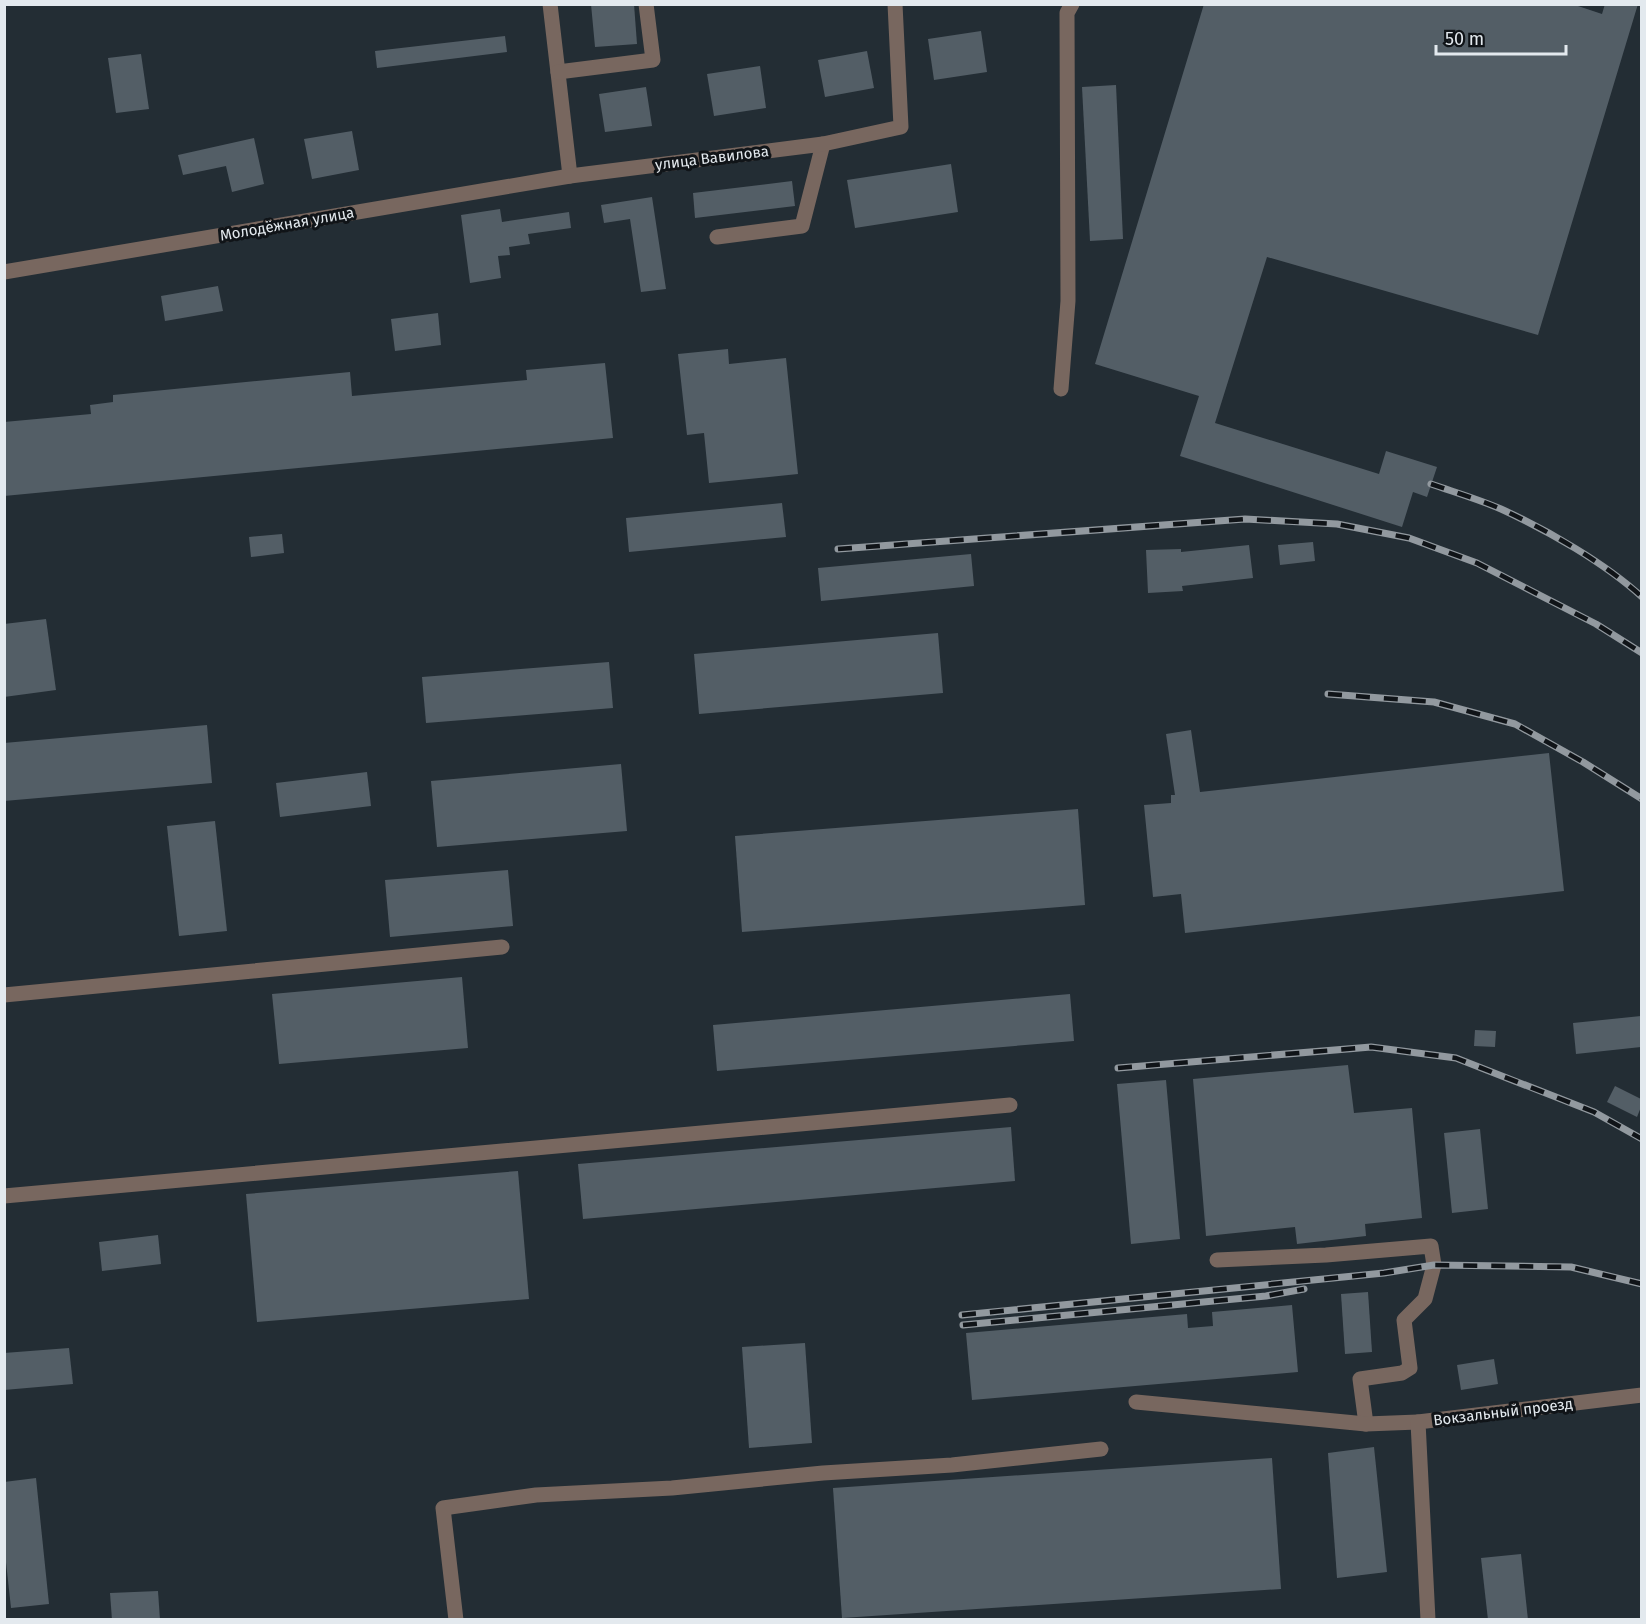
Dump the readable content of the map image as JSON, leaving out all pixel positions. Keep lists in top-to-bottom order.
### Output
{
  "streets": {
    "street": ["улица Вавилова", "Молодёжная улица", "Вокзальный проезд"]
  },
  "crossings": [
    ["улица Вавилова", "Молодёжная улица"]
  ],
  "scale_bar": "50 m"
}
